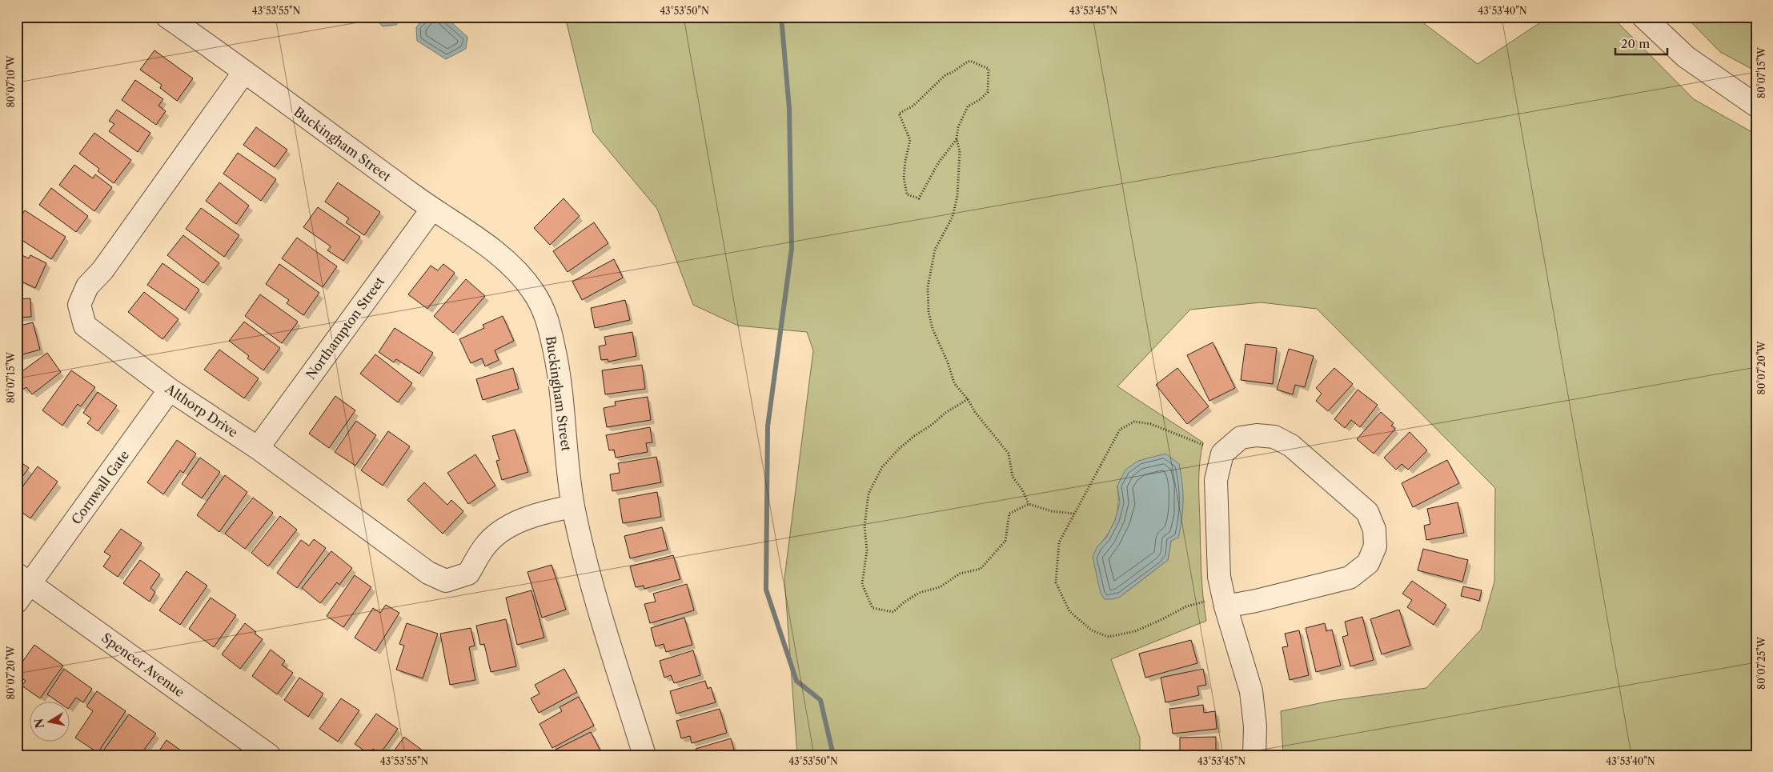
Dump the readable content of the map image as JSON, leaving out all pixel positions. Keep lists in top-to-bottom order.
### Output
{
  "streets": {
    "street": [
      "Buckingham Street",
      "Northampton Street",
      "Althorp Drive",
      "Cornwall Gate",
      "Spencer Avenue"
    ]
  },
  "crossings": [
    ["Buckingham Street", "Northampton Street"],
    ["Buckingham Street", "Althorp Drive"],
    ["Northampton Street", "Althorp Drive"],
    ["Althorp Drive", "Cornwall Gate"],
    ["Cornwall Gate", "Spencer Avenue"]
  ],
  "scale_bar": "20 m",
  "north": "left",
  "coordinates": [
    "43°53'55\"N",
    "43°53'50\"N",
    "43°53'45\"N",
    "43°53'40\"N",
    "80°07'15\"W",
    "80°07'10\"W",
    "80°07'20\"W",
    "80°07'25\"W"
  ]
}
